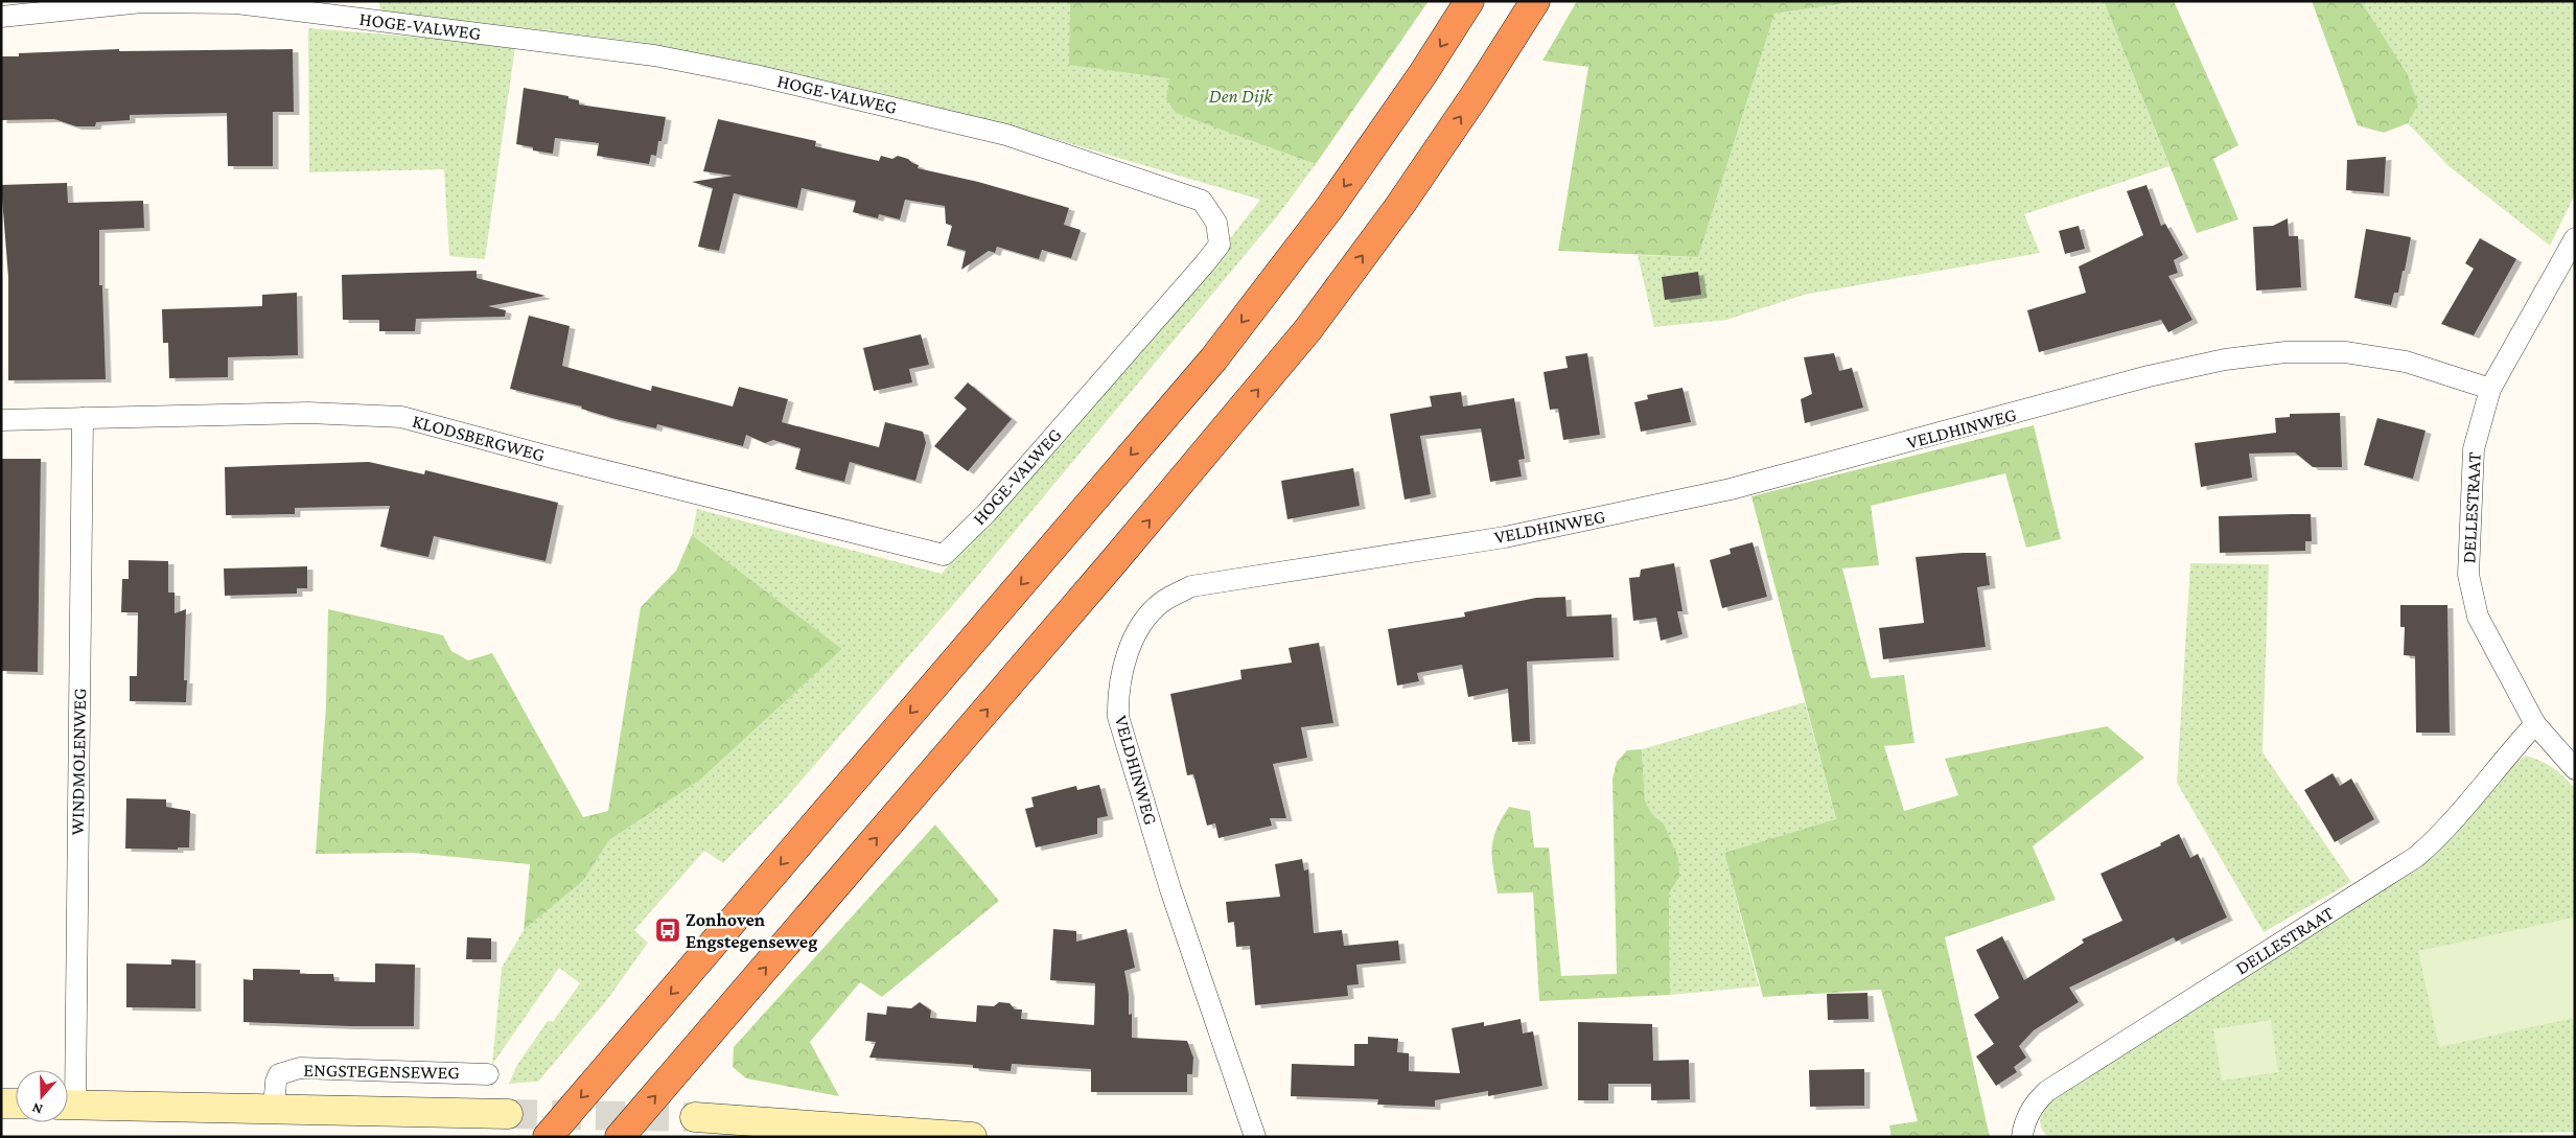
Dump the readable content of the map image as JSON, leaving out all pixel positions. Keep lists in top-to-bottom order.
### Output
{
  "streets": {
    "street": [
      "HOGE-VALWEG",
      "VELDHINWEG",
      "KLODSBERGWEG",
      "DELLESTRAAT",
      "WINDMOLENWEG",
      "ENGSTEGENSEWEG"
    ]
  },
  "crossings": [
    ["HOGE-VALWEG", "KLODSBERGWEG"],
    ["VELDHINWEG", "DELLESTRAAT"],
    ["KLODSBERGWEG", "WINDMOLENWEG"]
  ],
  "parks": ["Den Dijk"],
  "places": {
    "bus stop": ["Zonhoven Engstegenseweg"]
  },
  "north": "bottom"
}
